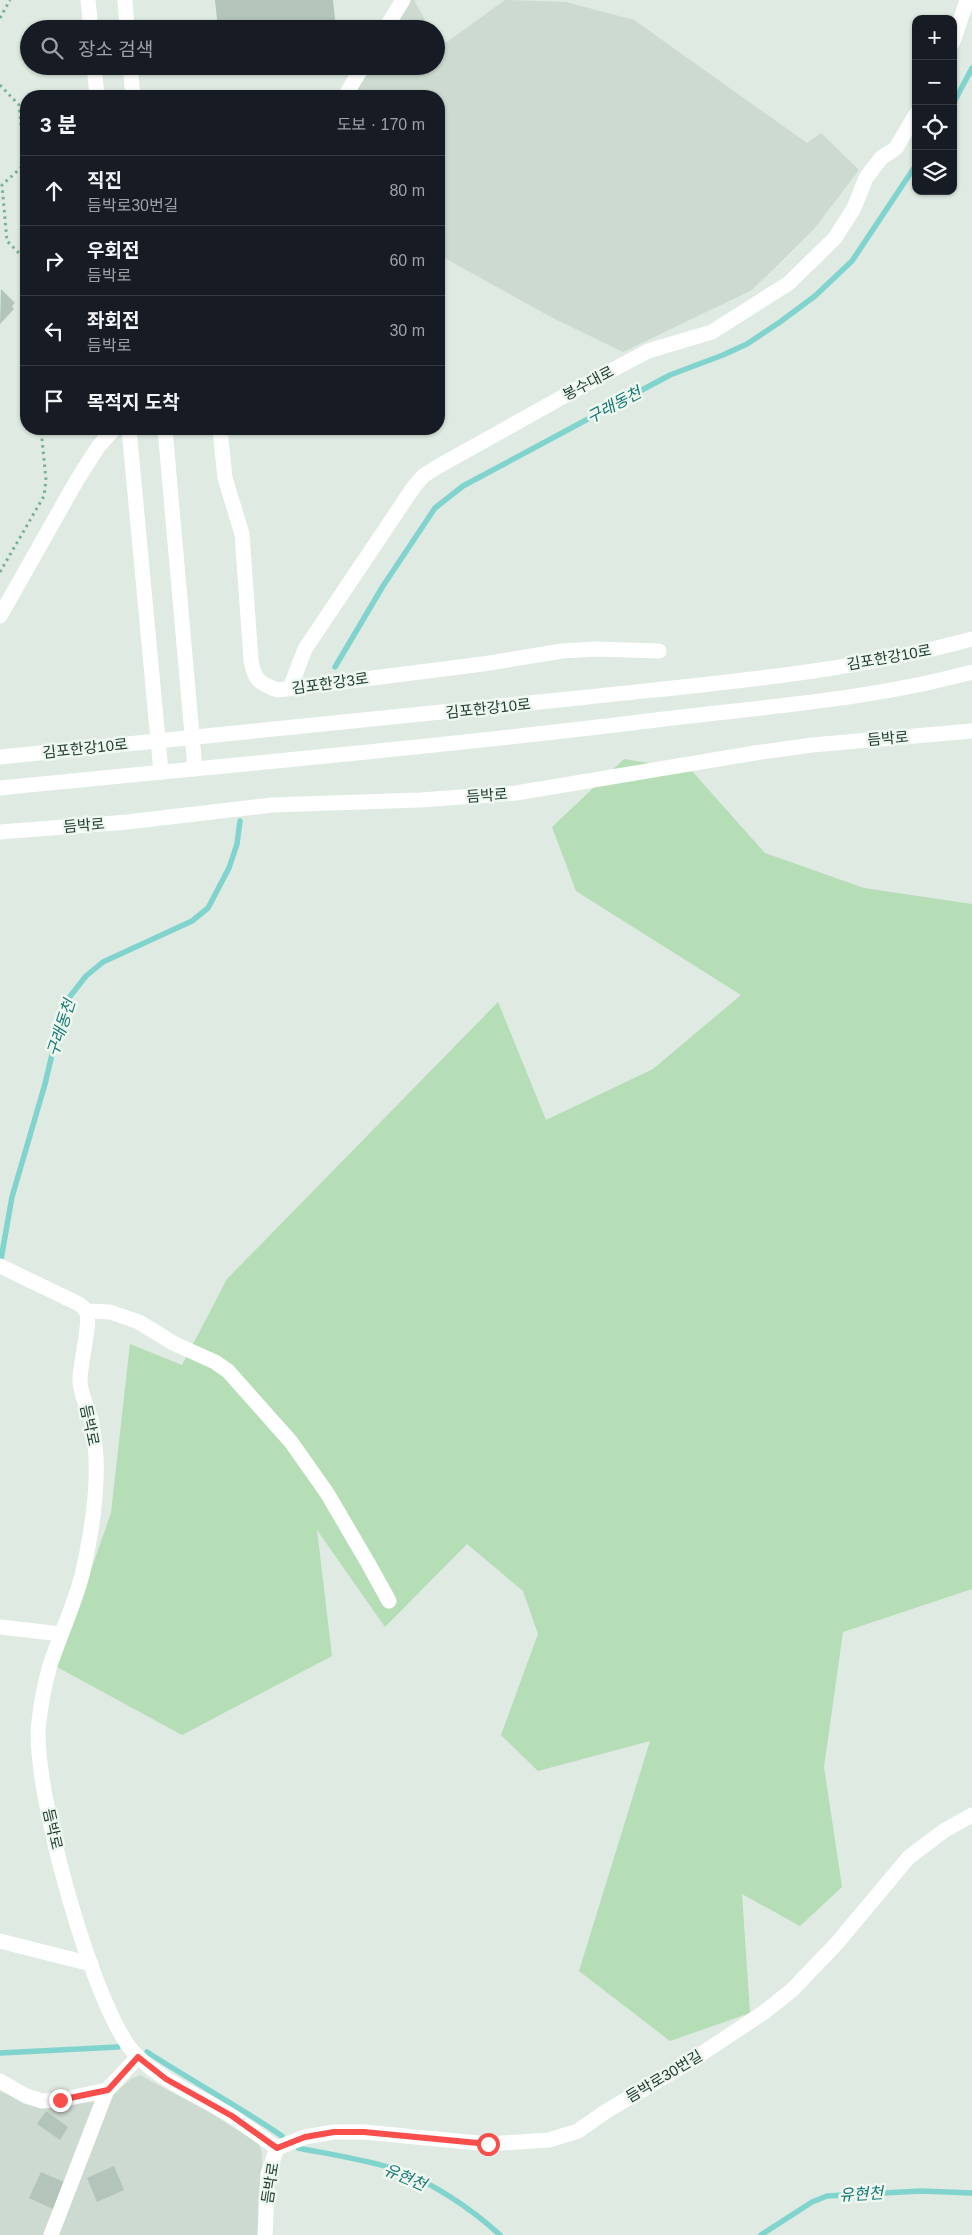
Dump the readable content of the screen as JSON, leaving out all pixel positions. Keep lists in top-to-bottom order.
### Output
{
  "streets": {
    "street": [
      "봉수대로",
      "김포한강10로",
      "김포한강3로",
      "듬박로",
      "듬박로30번길"
    ]
  },
  "crossings": [
    ["봉수대로", "김포한강3로"],
    ["듬박로", "듬박로30번길"]
  ],
  "water": ["구래동천", "유현천"],
  "page": {
    "map_buttons": ["+", "−"],
    "search": "장소 검색",
    "heading": ["3 분", "도보 · 170 m"],
    "list": [
      ["직진", "듬박로30번길", "80 m"],
      ["우회전", "듬박로", "60 m"],
      ["좌회전", "듬박로", "30 m"],
      "목적지 도착"
    ]
  }
}
